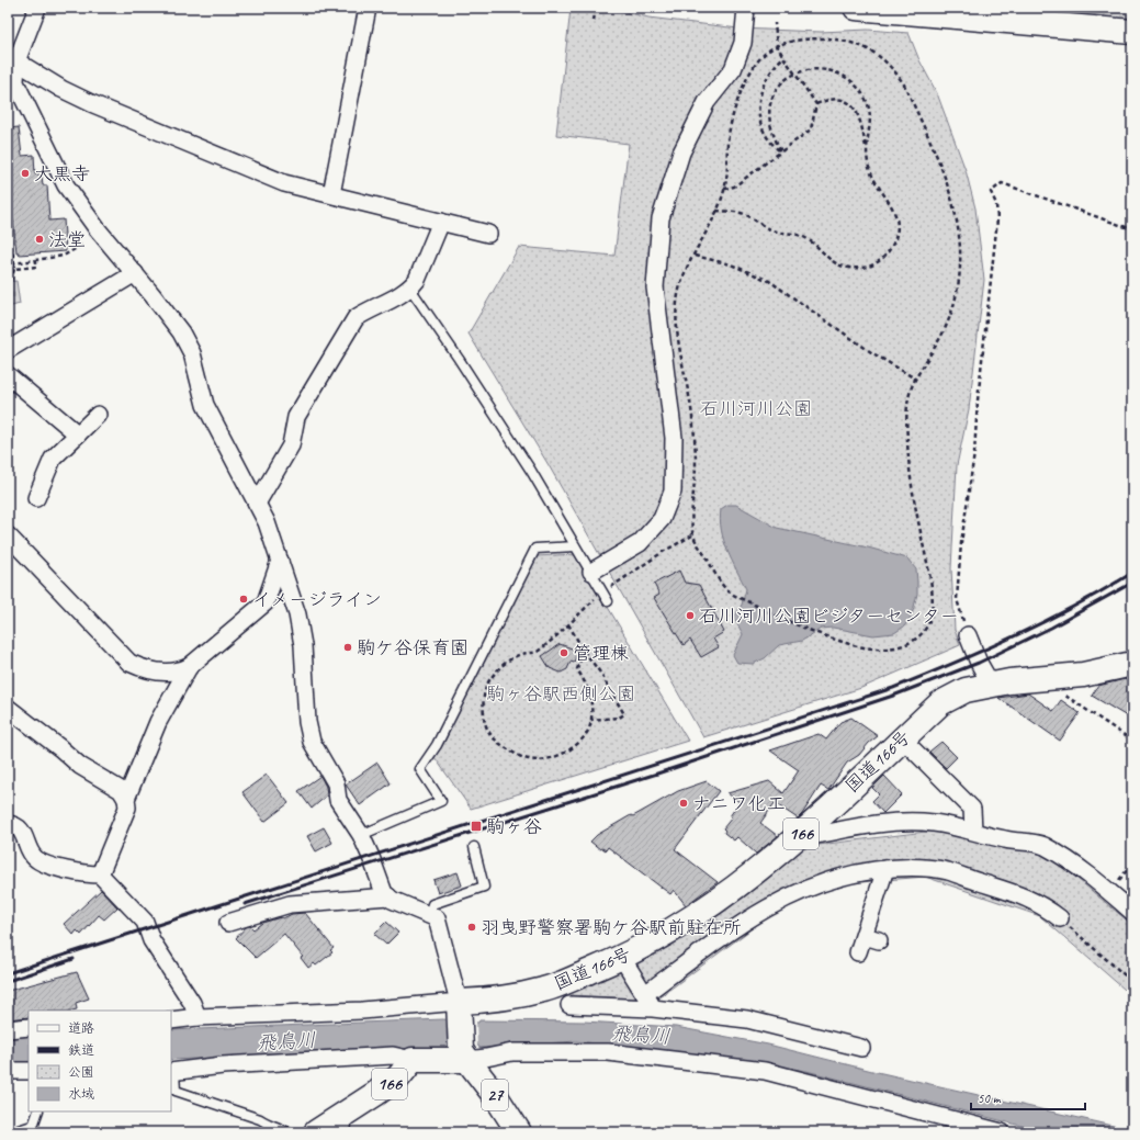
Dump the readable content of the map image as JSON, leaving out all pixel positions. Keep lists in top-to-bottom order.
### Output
{
  "streets": {
    "main road": ["国道166号", "166", "27"]
  },
  "crossings": [
    ["166", "27"]
  ],
  "water": ["飛鳥川"],
  "parks": ["石川河川公園", "駒ヶ谷駅西側公園"],
  "places": {
    "other": [
      "大黒寺",
      "法堂",
      "イメージライン",
      "石川河川公園ビジターセンター",
      "駒ケ谷保育園",
      "管理棟",
      "ナニワ化工",
      "羽曳野警察署駒ケ谷駅前駐在所"
    ],
    "transit": ["駒ヶ谷"]
  },
  "legend": [
    "道路",
    "鉄道",
    "公園",
    "水域"
  ],
  "scale_bar": "50 m"
}
